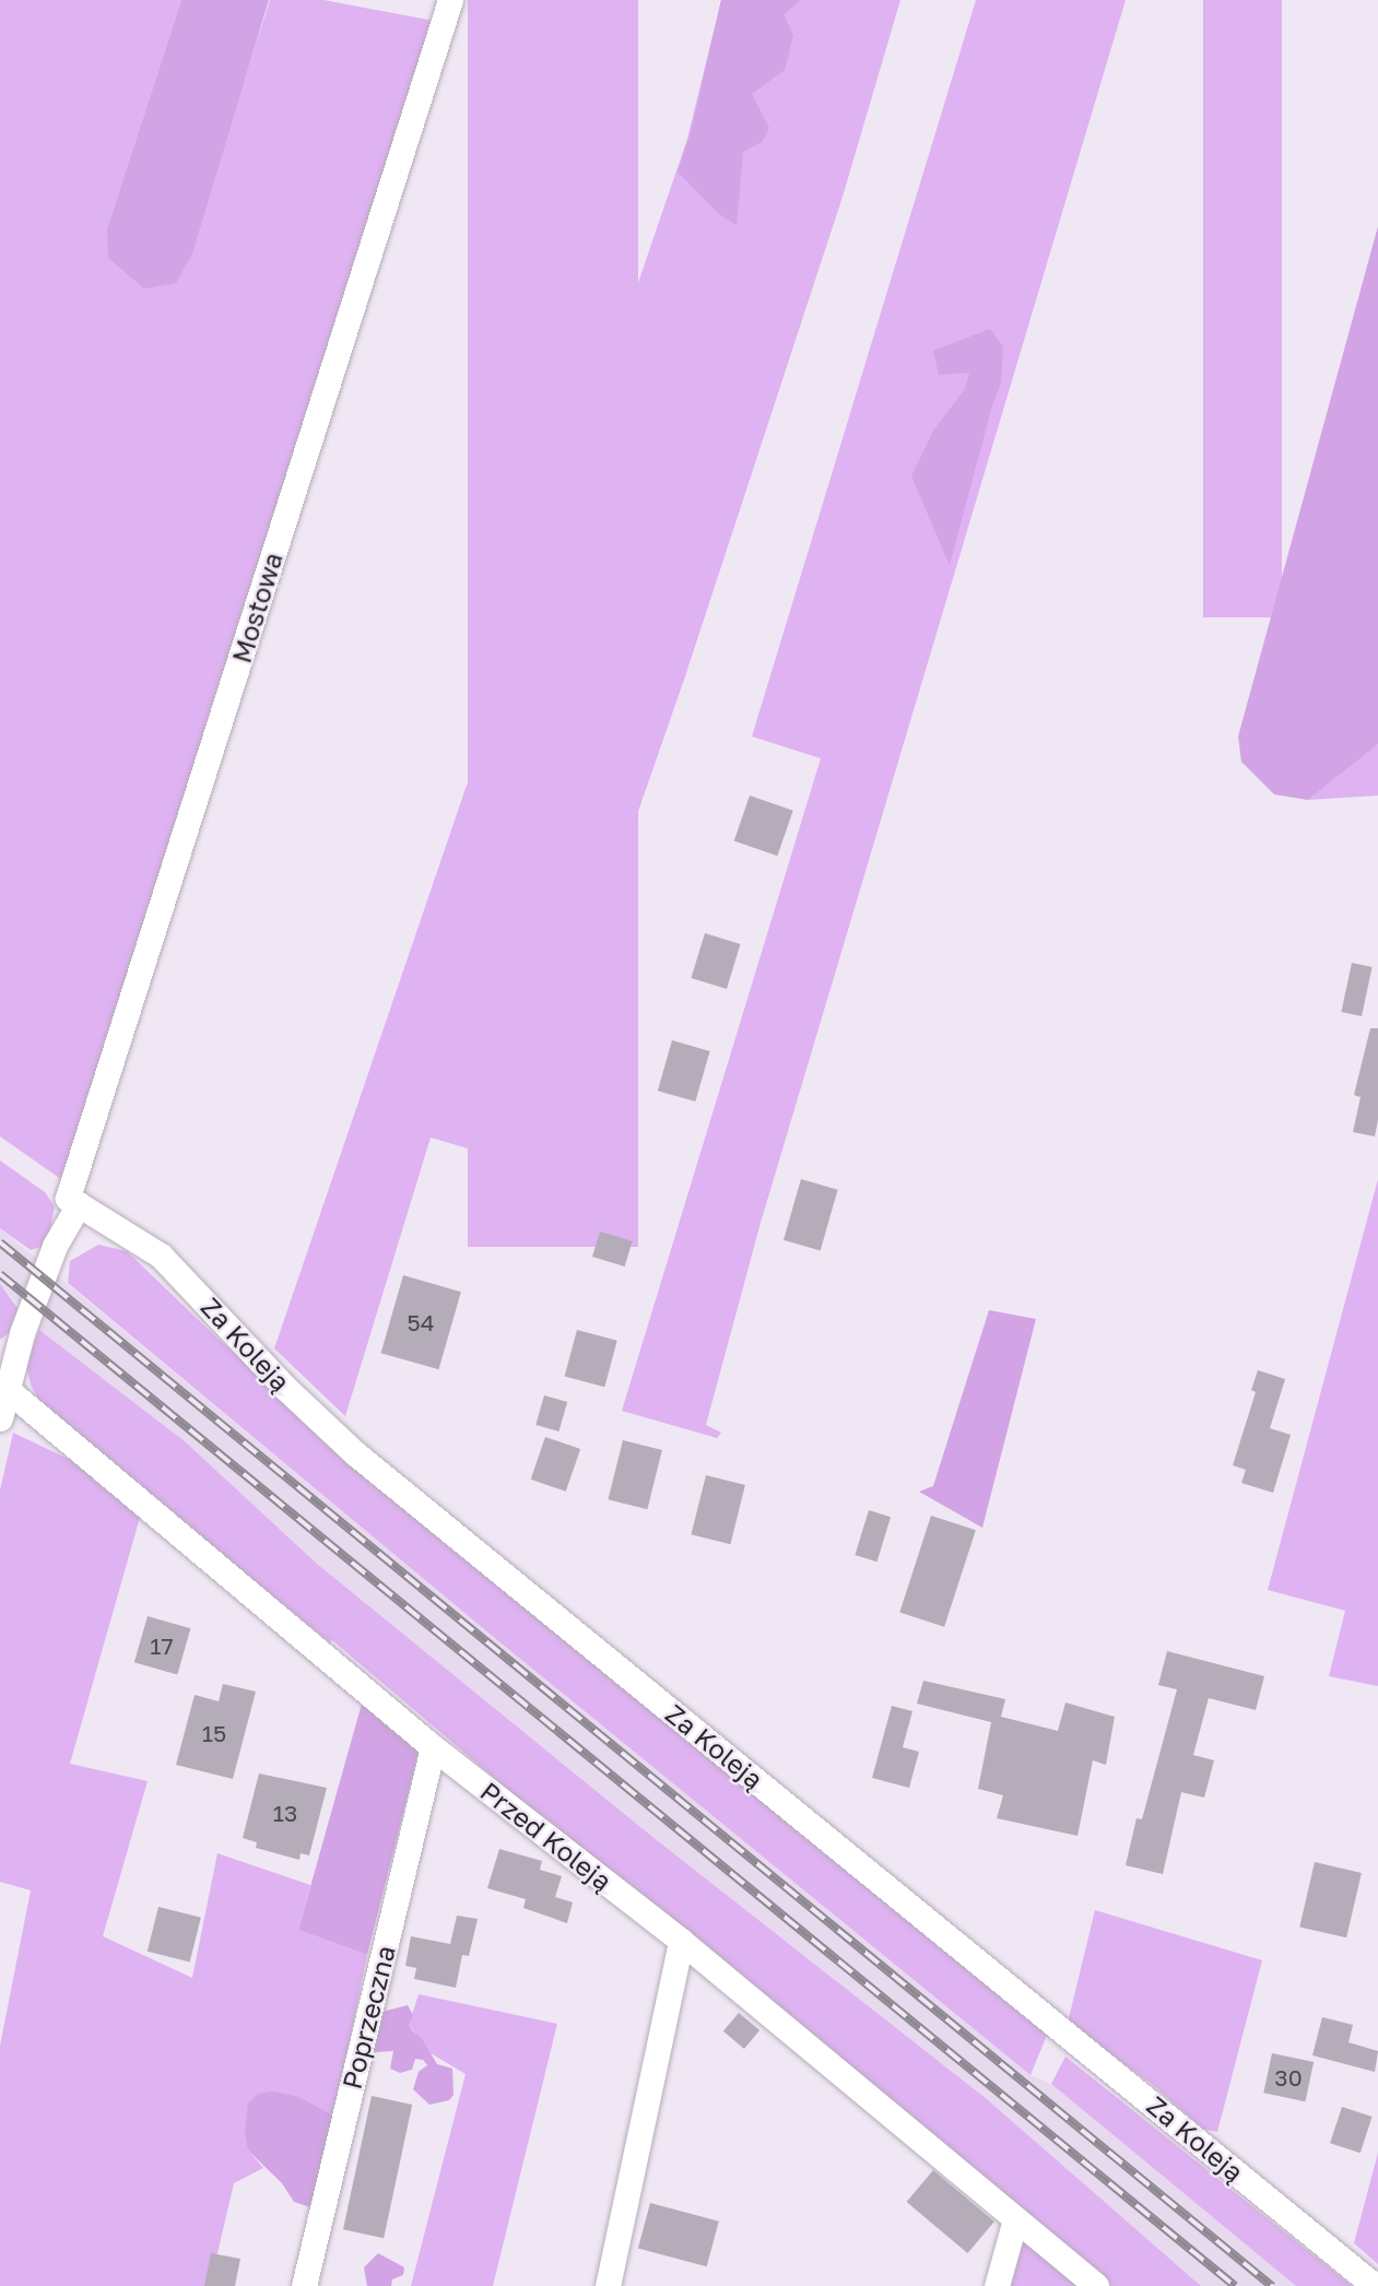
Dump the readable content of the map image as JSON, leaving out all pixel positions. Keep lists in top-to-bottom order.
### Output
{
  "streets": {
    "street": [
      "Mostowa",
      "Za Koleją",
      "Przed Koleją",
      "Poprzeczna"
    ]
  },
  "crossings": [
    ["Mostowa", "Za Koleją"],
    ["Mostowa", "Przed Koleją"],
    ["Przed Koleją", "Poprzeczna"]
  ],
  "house_numbers": [
    "54",
    "17",
    "15",
    "13",
    "30"
  ]
}
